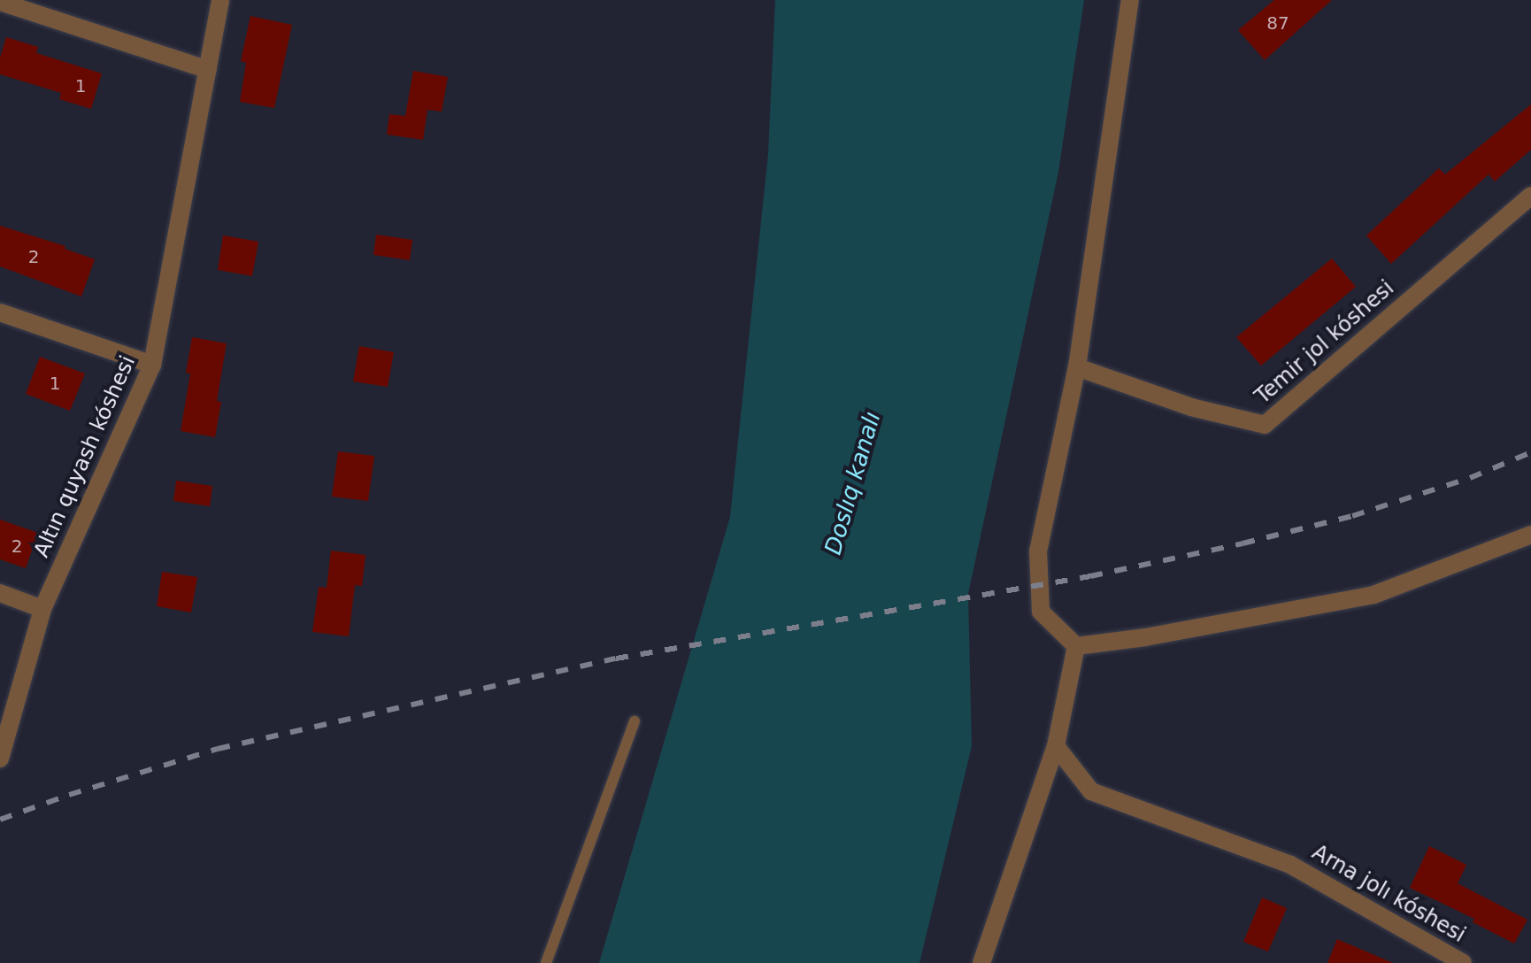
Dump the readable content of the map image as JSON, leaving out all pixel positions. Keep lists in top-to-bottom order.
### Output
{
  "streets": {
    "street": ["Temir jol kóshesi", "Altın quyash kóshesi", "Arna jolı kóshesi"]
  },
  "water": ["Doslıq kanalı"],
  "house_numbers": [
    "87",
    "1",
    "2",
    "1",
    "2"
  ]
}
